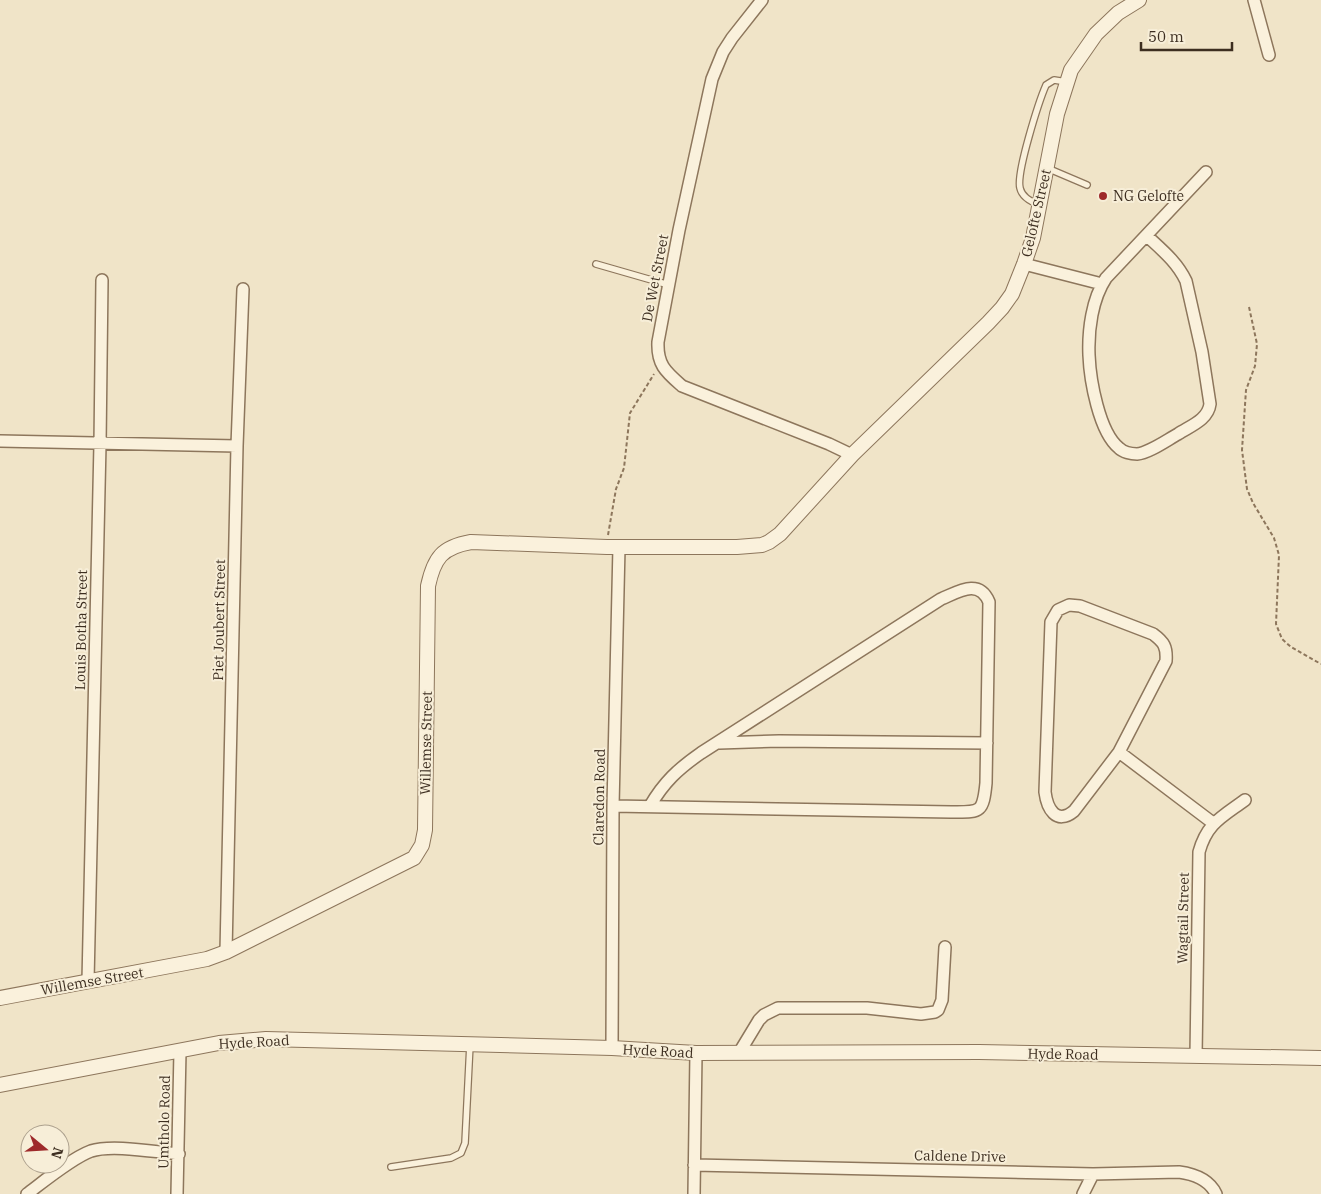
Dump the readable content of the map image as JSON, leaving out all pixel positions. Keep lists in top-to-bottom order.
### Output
{
  "streets": {
    "street": [
      "Gelofte Street",
      "De Wet Street",
      "Piet Joubert Street",
      "Louis Botha Street",
      "Willemse Street",
      "Claredon Road",
      "Wagtail Street",
      "Hyde Road",
      "Umtholo Road",
      "Caldene Drive"
    ]
  },
  "crossings": [
    ["Gelofte Street", "Willemse Street"],
    ["Piet Joubert Street", "Willemse Street"],
    ["Louis Botha Street", "Willemse Street"],
    ["Willemse Street", "Claredon Road"],
    ["Claredon Road", "Hyde Road"],
    ["Wagtail Street", "Hyde Road"],
    ["Hyde Road", "Umtholo Road"]
  ],
  "places": ["NG Gelofte"],
  "scale_bar": "50 m",
  "north": "right"
}
